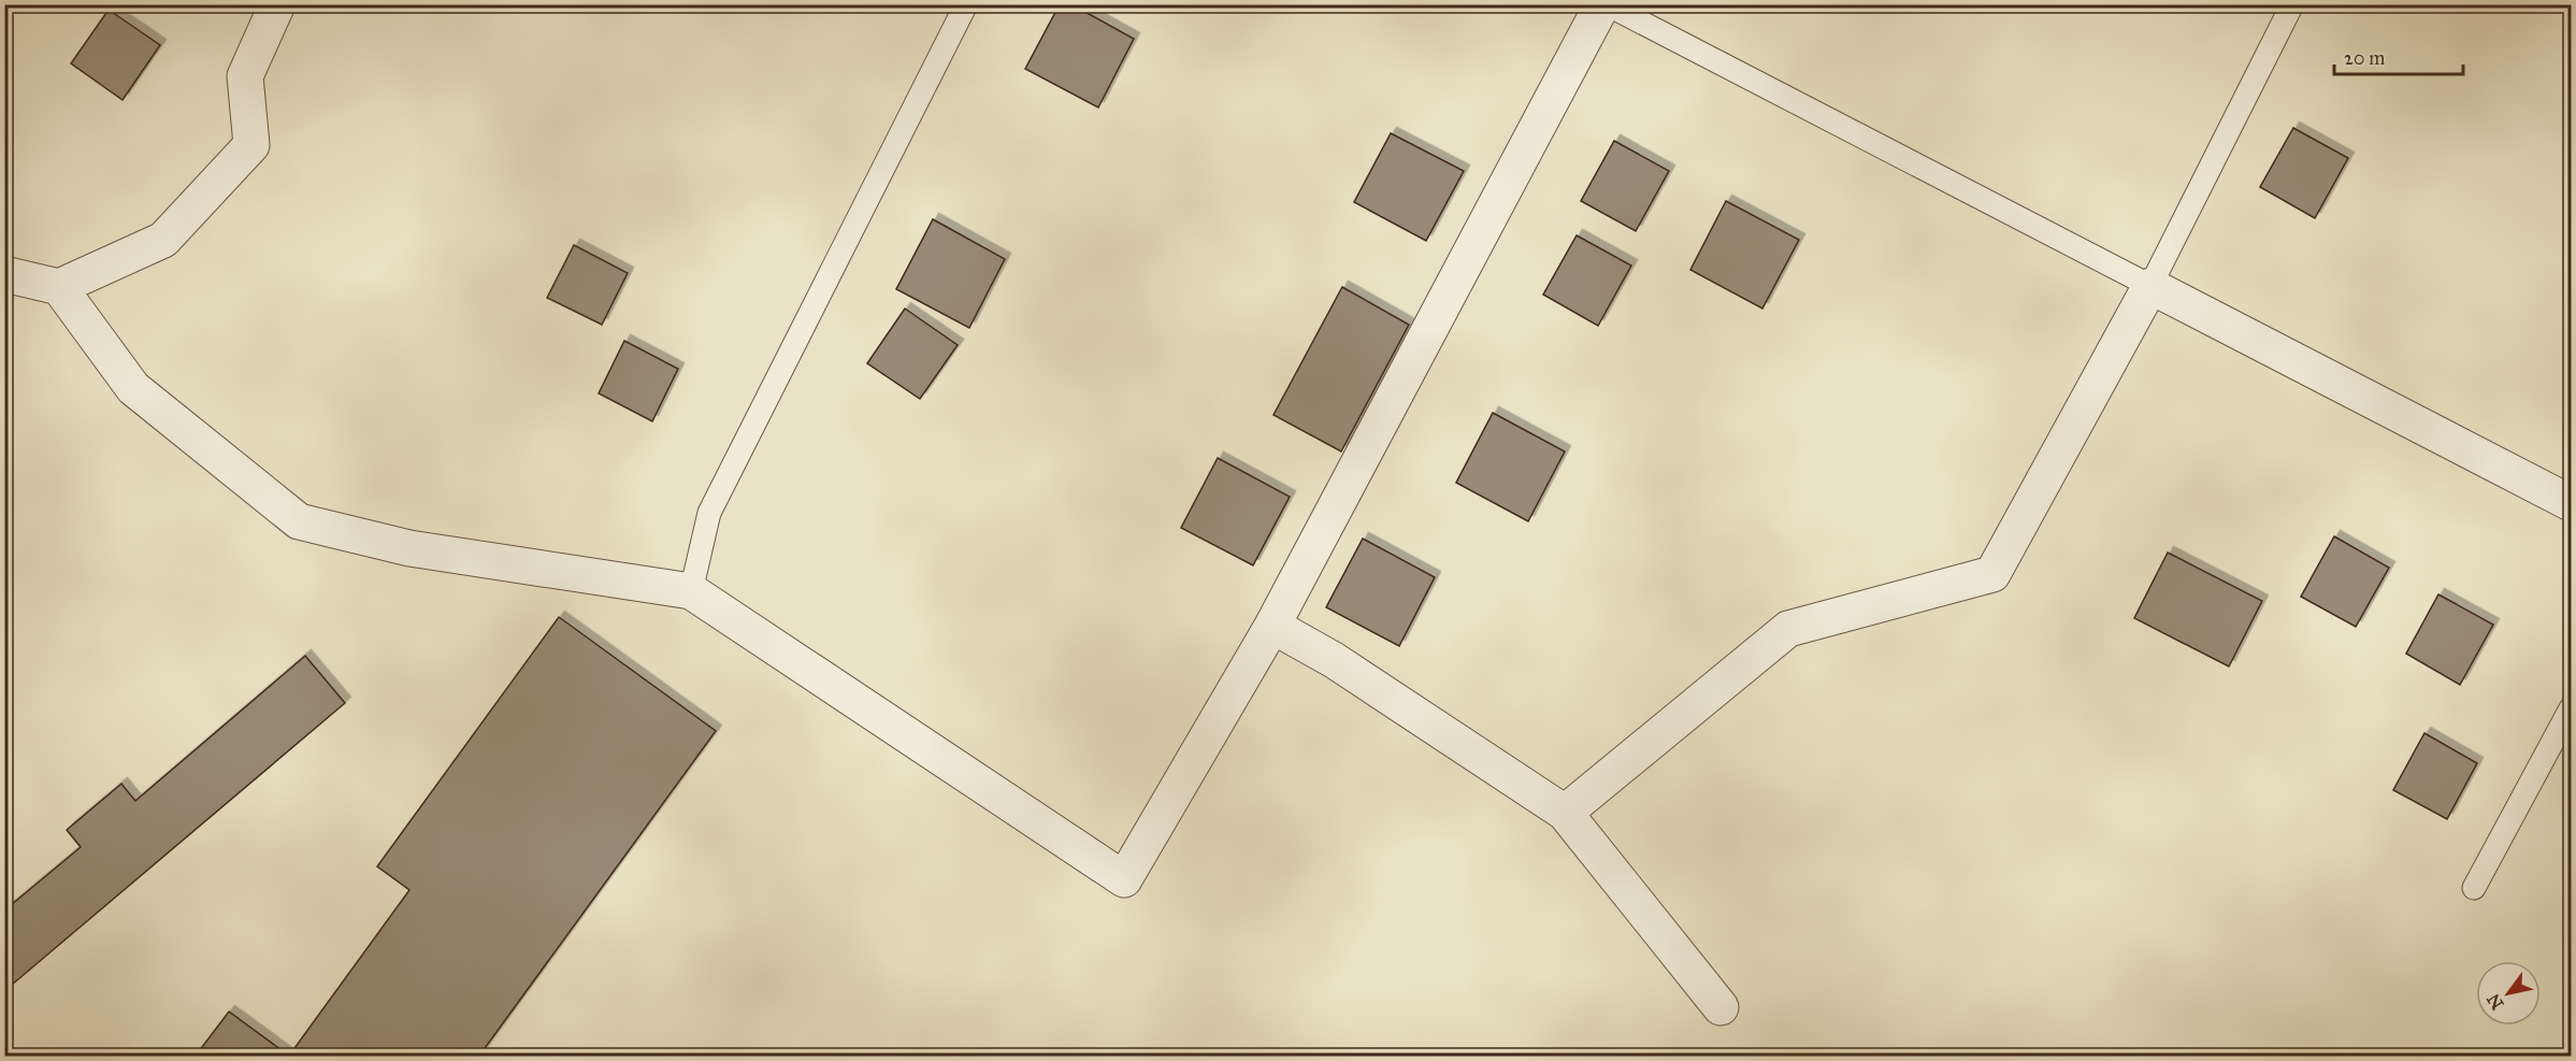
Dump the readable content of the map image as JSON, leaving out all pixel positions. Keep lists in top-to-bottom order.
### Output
{
  "scale_bar": "20 m",
  "north": "bottom left"
}
